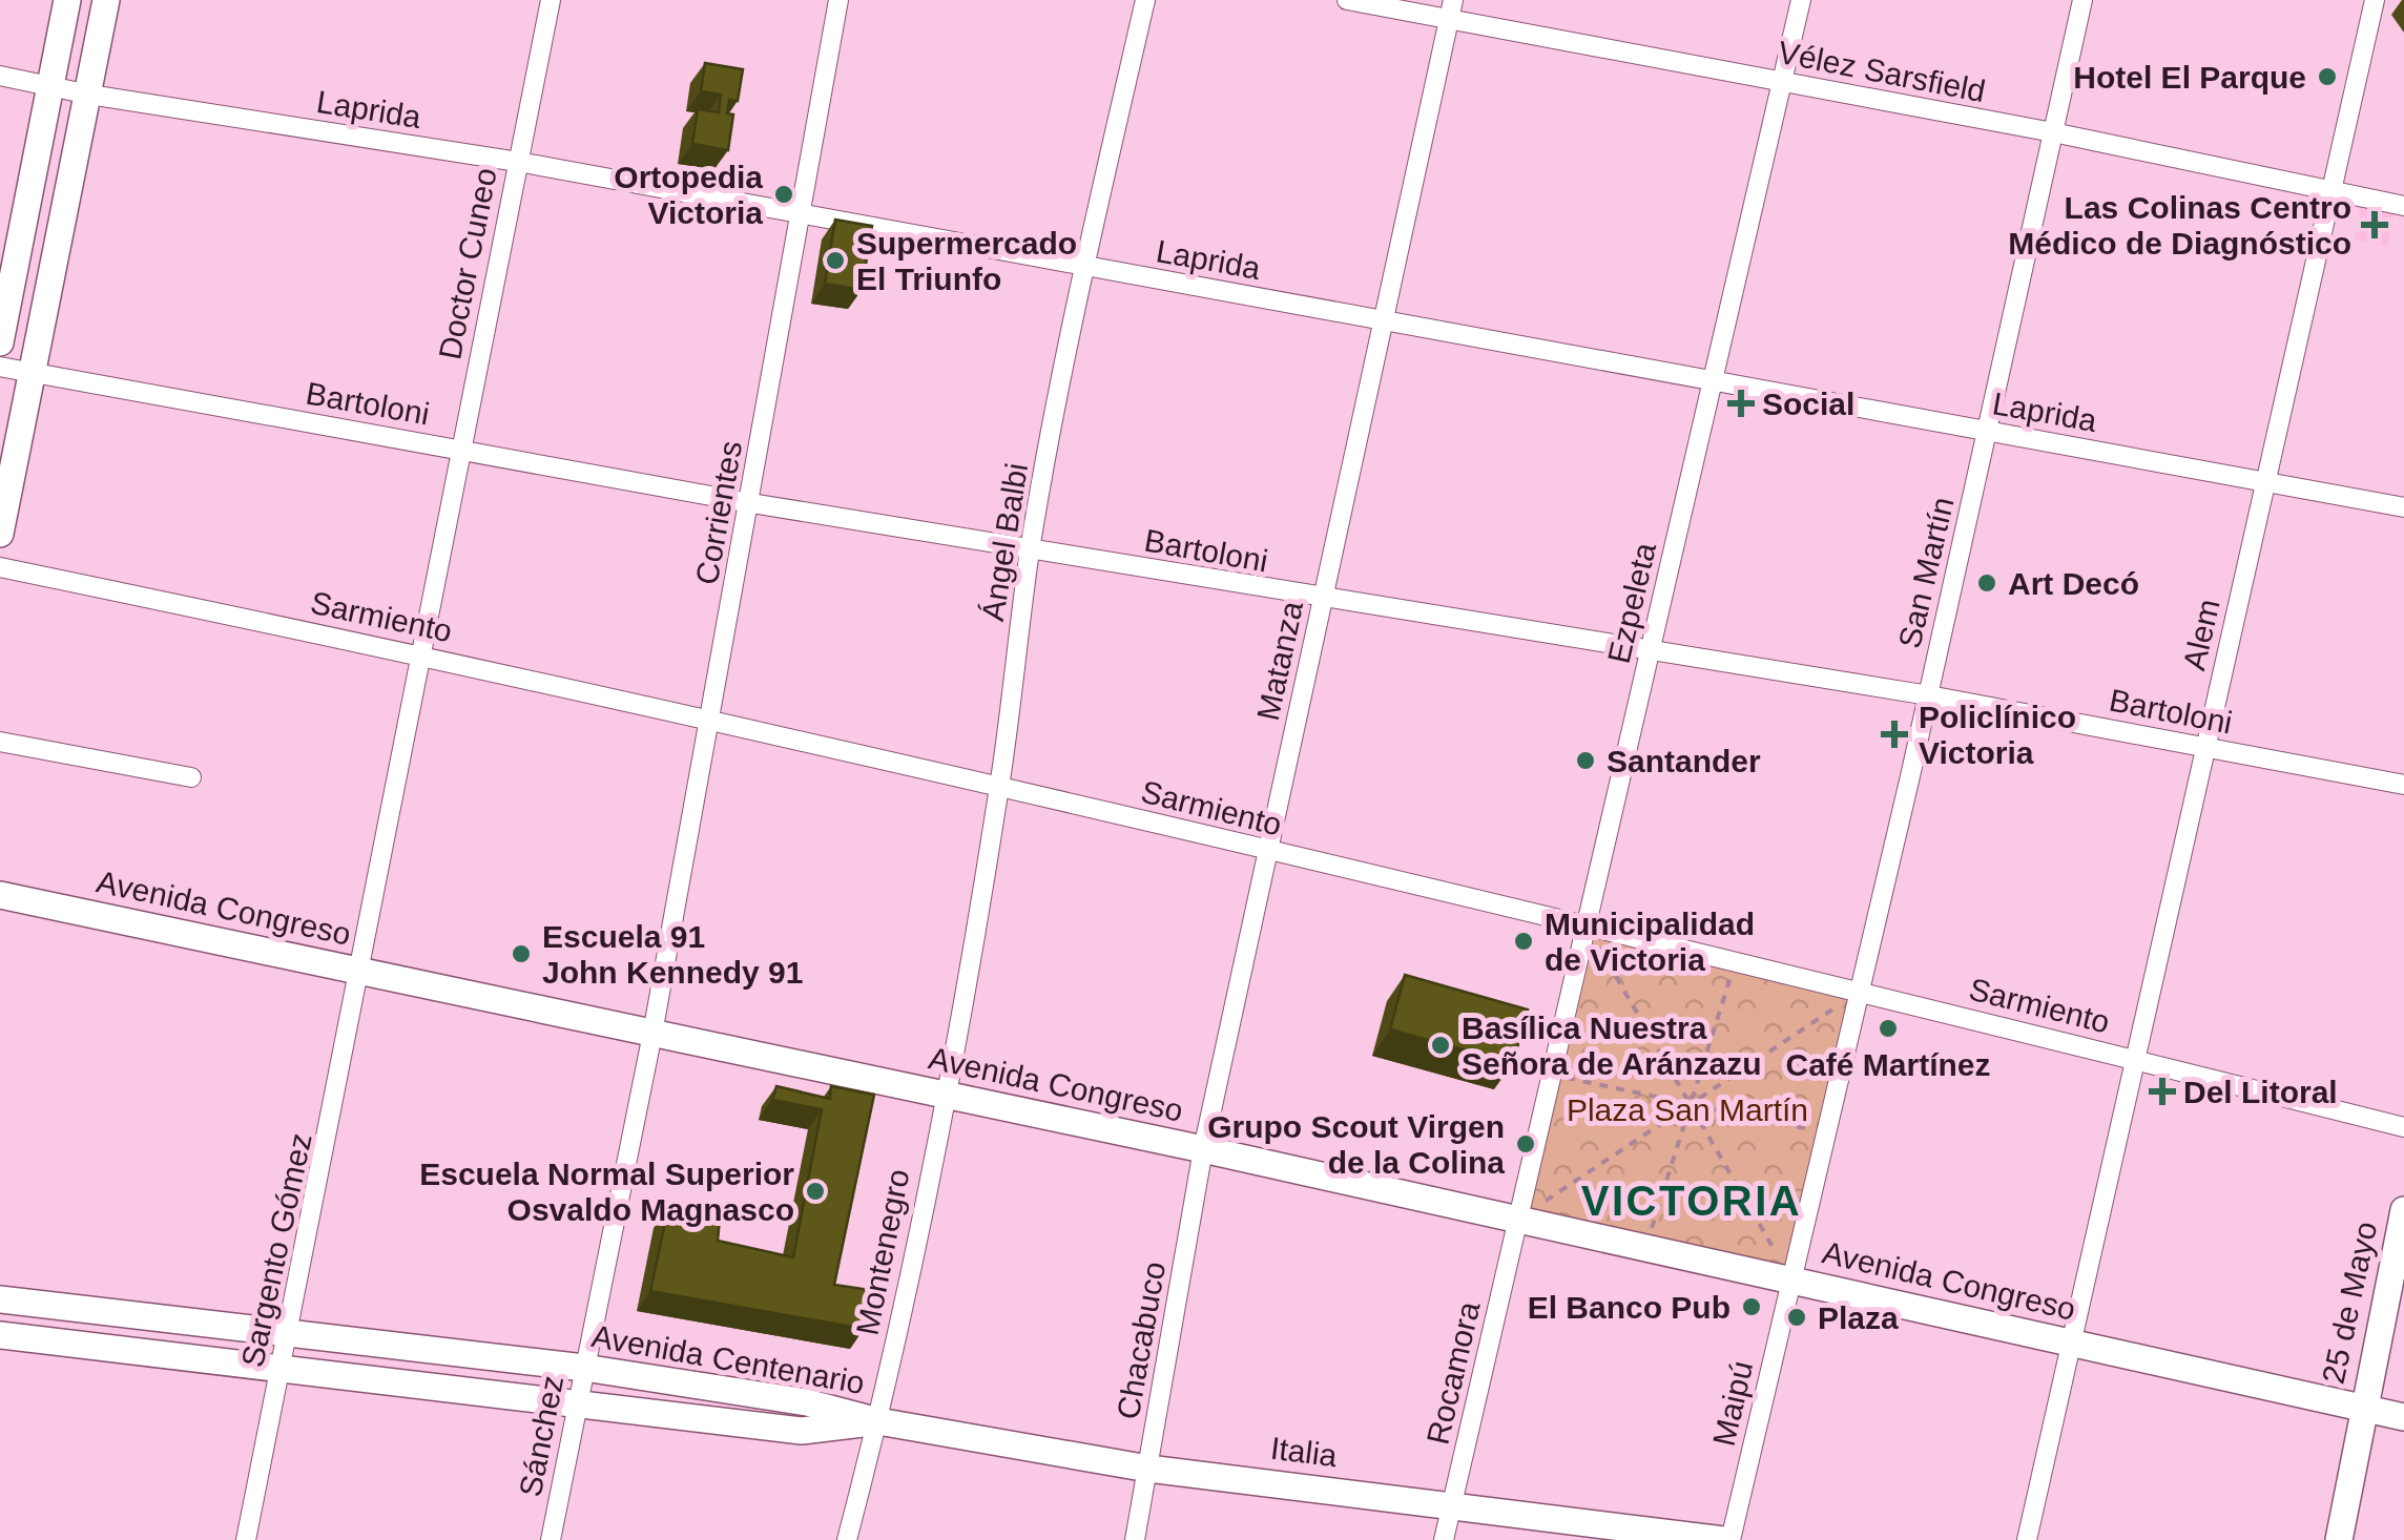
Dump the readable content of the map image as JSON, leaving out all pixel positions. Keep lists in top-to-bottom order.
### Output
{
  "streets": {
    "street": [
      "Vélez Sarsfield",
      "Laprida",
      "Doctor Cuneo",
      "Bartoloni",
      "Corrientes",
      "Ángel Balbi",
      "San Martín",
      "Ezpeleta",
      "Sarmiento",
      "Alem",
      "Matanza",
      "Avenida Congreso",
      "Sargento Gómez",
      "Montenegro",
      "25 de Mayo",
      "Chacabuco",
      "Avenida Centenario",
      "Rocamora",
      "Maipú",
      "Sánchez",
      "Italia"
    ]
  },
  "crossings": [
    ["Vélez Sarsfield", "San Martín"],
    ["Vélez Sarsfield", "Ezpeleta"],
    ["Vélez Sarsfield", "Alem"],
    ["Vélez Sarsfield", "Matanza"],
    ["Laprida", "Doctor Cuneo"],
    ["Laprida", "Corrientes"],
    ["Laprida", "Ángel Balbi"],
    ["Laprida", "San Martín"],
    ["Laprida", "Ezpeleta"],
    ["Laprida", "Alem"],
    ["Laprida", "Matanza"],
    ["Doctor Cuneo", "Bartoloni"],
    ["Doctor Cuneo", "Sarmiento"],
    ["Doctor Cuneo", "Avenida Congreso"],
    ["Doctor Cuneo", "Sargento Gómez"],
    ["Bartoloni", "Corrientes"],
    ["Bartoloni", "Ángel Balbi"],
    ["Bartoloni", "San Martín"],
    ["Bartoloni", "Ezpeleta"],
    ["Bartoloni", "Alem"],
    ["Bartoloni", "Matanza"],
    ["Corrientes", "Sarmiento"],
    ["Corrientes", "Avenida Congreso"],
    ["Corrientes", "Sánchez"],
    ["Ángel Balbi", "Sarmiento"],
    ["Ángel Balbi", "Avenida Congreso"],
    ["Ángel Balbi", "Montenegro"],
    ["San Martín", "Sarmiento"],
    ["San Martín", "Avenida Congreso"],
    ["San Martín", "Maipú"],
    ["Ezpeleta", "Sarmiento"],
    ["Ezpeleta", "Avenida Congreso"],
    ["Ezpeleta", "Rocamora"],
    ["Sarmiento", "Alem"],
    ["Sarmiento", "Matanza"],
    ["Alem", "Avenida Congreso"],
    ["Matanza", "Avenida Congreso"],
    ["Matanza", "Chacabuco"],
    ["Avenida Congreso", "Sargento Gómez"],
    ["Avenida Congreso", "Montenegro"],
    ["Avenida Congreso", "25 de Mayo"],
    ["Avenida Congreso", "Chacabuco"],
    ["Avenida Congreso", "Rocamora"],
    ["Avenida Congreso", "Maipú"],
    ["Avenida Congreso", "Sánchez"],
    ["Sargento Gómez", "Avenida Centenario"],
    ["Montenegro", "Avenida Centenario"],
    ["Montenegro", "Italia"],
    ["Chacabuco", "Italia"],
    ["Avenida Centenario", "Sánchez"],
    ["Avenida Centenario", "Italia"],
    ["Rocamora", "Italia"],
    ["Maipú", "Italia"]
  ],
  "districts": ["VICTORIA"],
  "parks": ["Plaza San Martín"],
  "places": {
    "other": [
      "Hotel El Parque",
      "Ortopedia Victoria",
      "Supermercado El Triunfo",
      "Art Decó",
      "Santander",
      "Municipalidad de Victoria",
      "Escuela 91 John Kennedy 91",
      "Café Martínez",
      "Basílica Nuestra Señora de Aránzazu",
      "Grupo Scout Virgen de la Colina",
      "Escuela Normal Superior Osvaldo Magnasco",
      "El Banco Pub",
      "Plaza"
    ],
    "health": [
      "Las Colinas Centro Médico de Diagnóstico",
      "Social",
      "Policlínico Victoria",
      "Del Litoral"
    ]
  }
}
